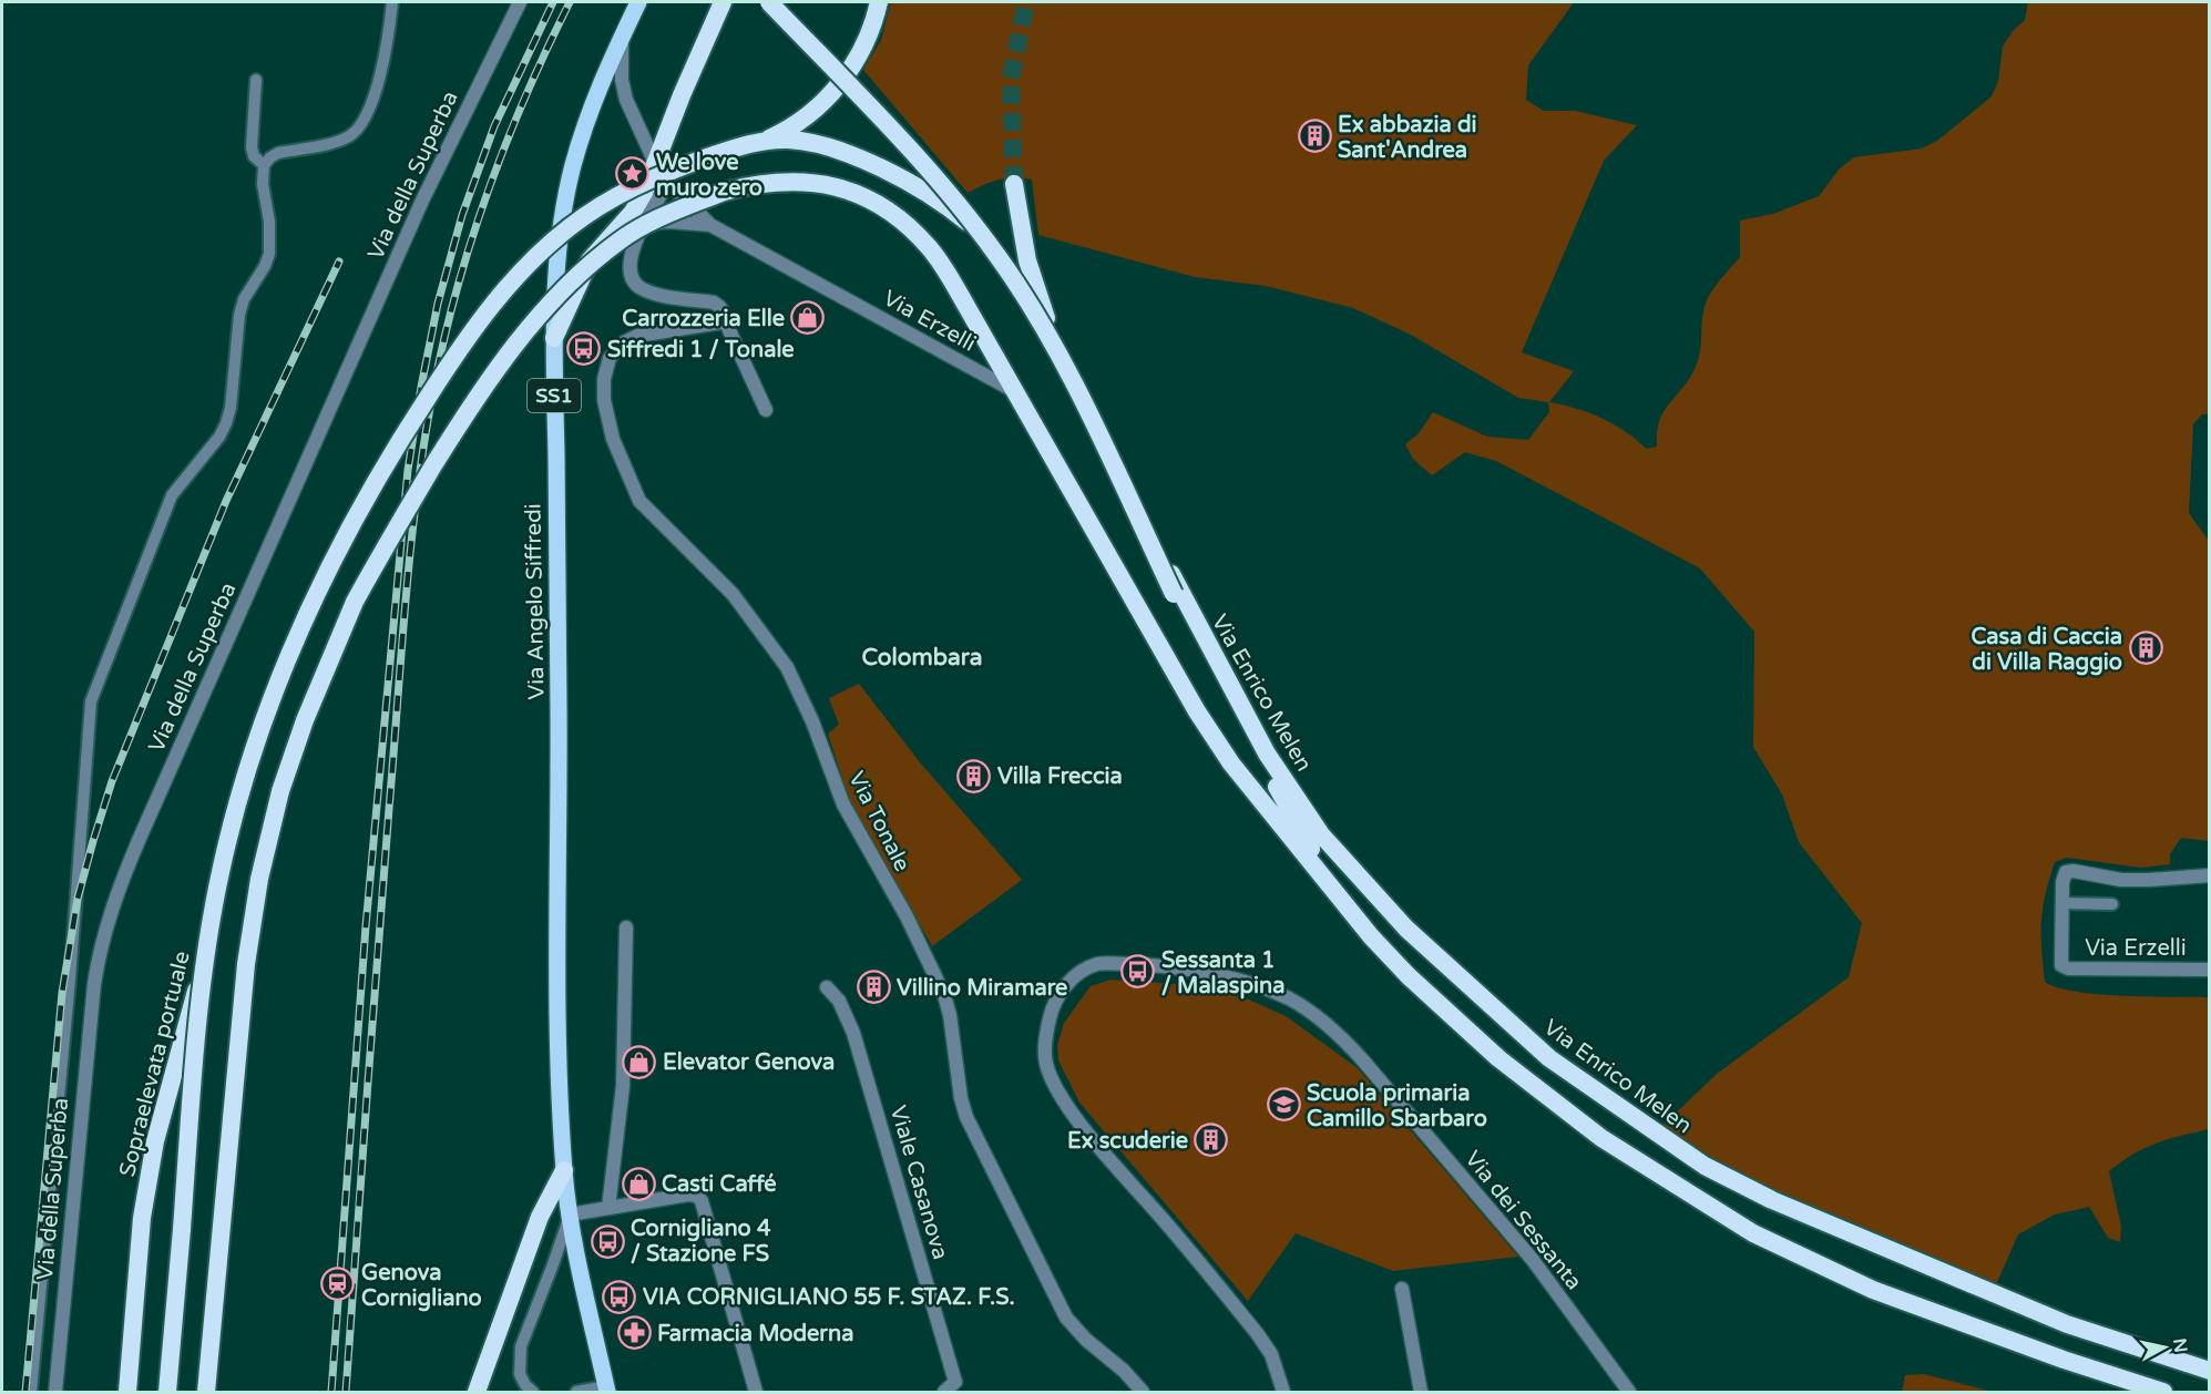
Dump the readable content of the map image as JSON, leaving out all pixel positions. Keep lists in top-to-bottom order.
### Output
{
  "streets": {
    "highway": ["Via Enrico Melen", "Sopraelevata portuale"],
    "main road": ["SS1", "Via Angelo Siffredi"],
    "street": [
      "Via della Superba",
      "Via Erzelli",
      "Via Tonale",
      "Viale Casanova",
      "Via dei Sessanta"
    ]
  },
  "crossings": [
    ["Via Erzelli", "Via Angelo Siffredi"]
  ],
  "districts": ["Colombara"],
  "places": {
    "building": [
      "Ex abbazia di Sant'Andrea",
      "Casa di Caccia di Villa Raggio",
      "Villa Freccia",
      "Villino Miramare",
      "Ex scuderie"
    ],
    "place": ["We love muro zero"],
    "shop": ["Carrozzeria Elle", "Elevator Genova", "Casti Caffé"],
    "bus stop": [
      "Siffredi 1 / Tonale",
      "Sessanta 1 / Malaspina",
      "Cornigliano 4 / Stazione FS",
      "VIA CORNIGLIANO 55 F. STAZ. F.S."
    ],
    "school or university": ["Scuola primaria Camillo Sbarbaro"],
    "station": ["Genova Cornigliano"],
    "pharmacy": ["Farmacia Moderna"]
  },
  "north": "right"
}
